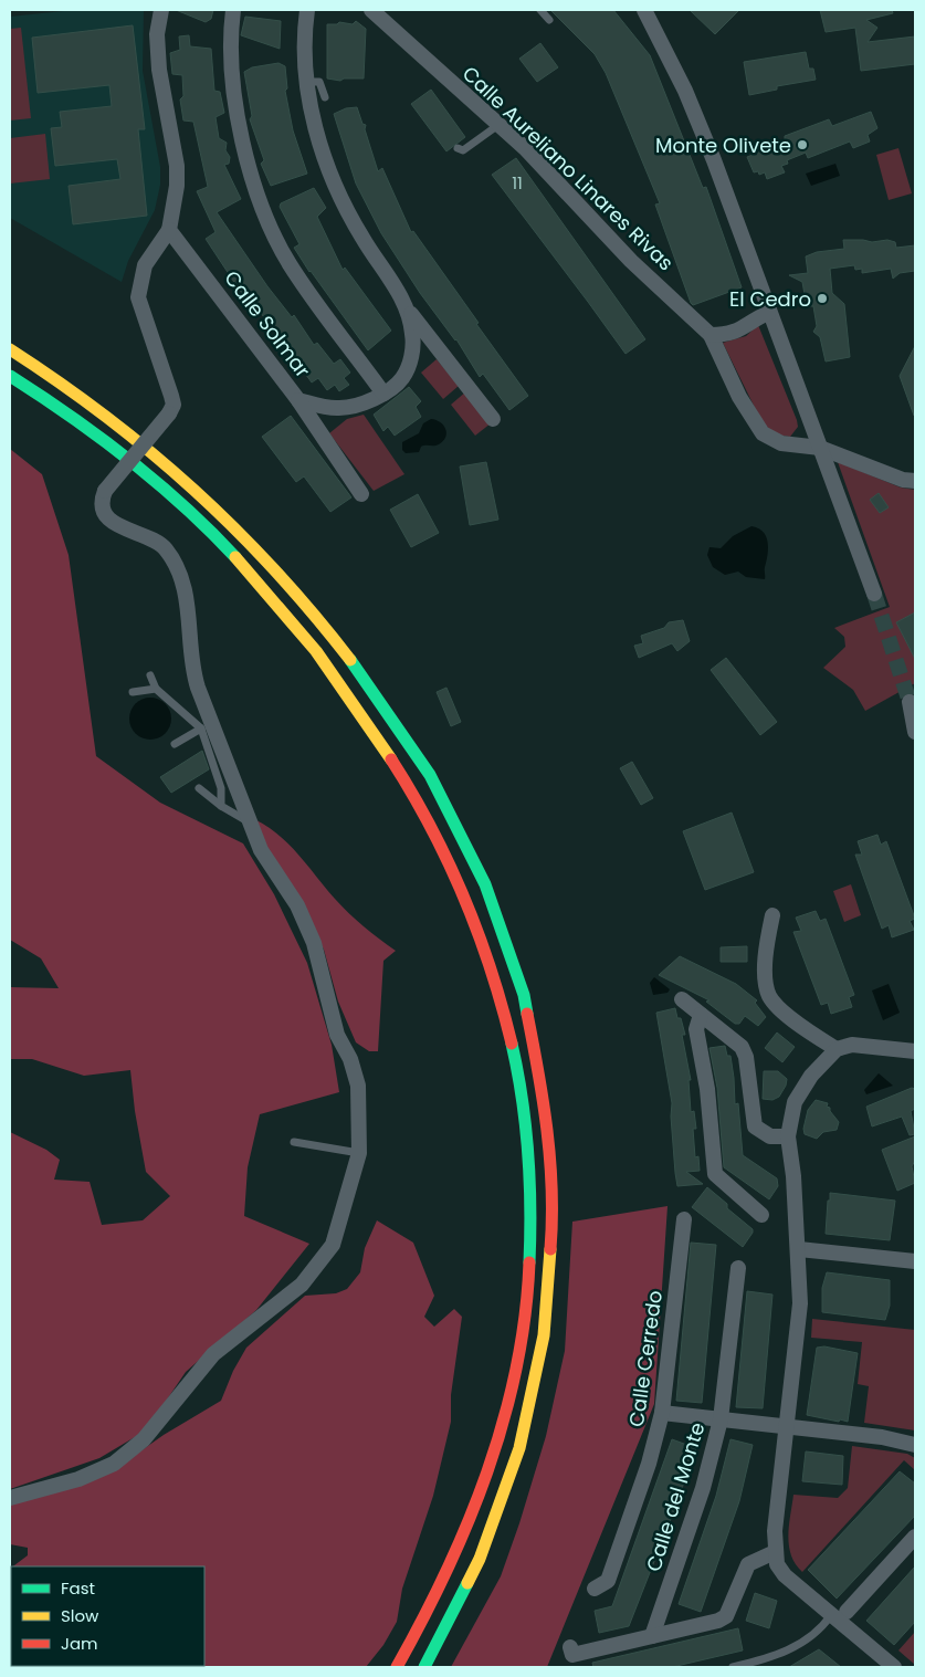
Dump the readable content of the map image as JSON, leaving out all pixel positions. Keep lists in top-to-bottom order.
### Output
{
  "streets": {
    "street": [
      "Calle Aureliano Linares Rivas",
      "Calle Solmar",
      "Calle Cerredo",
      "Calle del Monte"
    ]
  },
  "places": ["Monte Olivete", "El Cedro"],
  "house_numbers": ["11"],
  "legend": ["Fast", "Slow", "Jam"]
}
